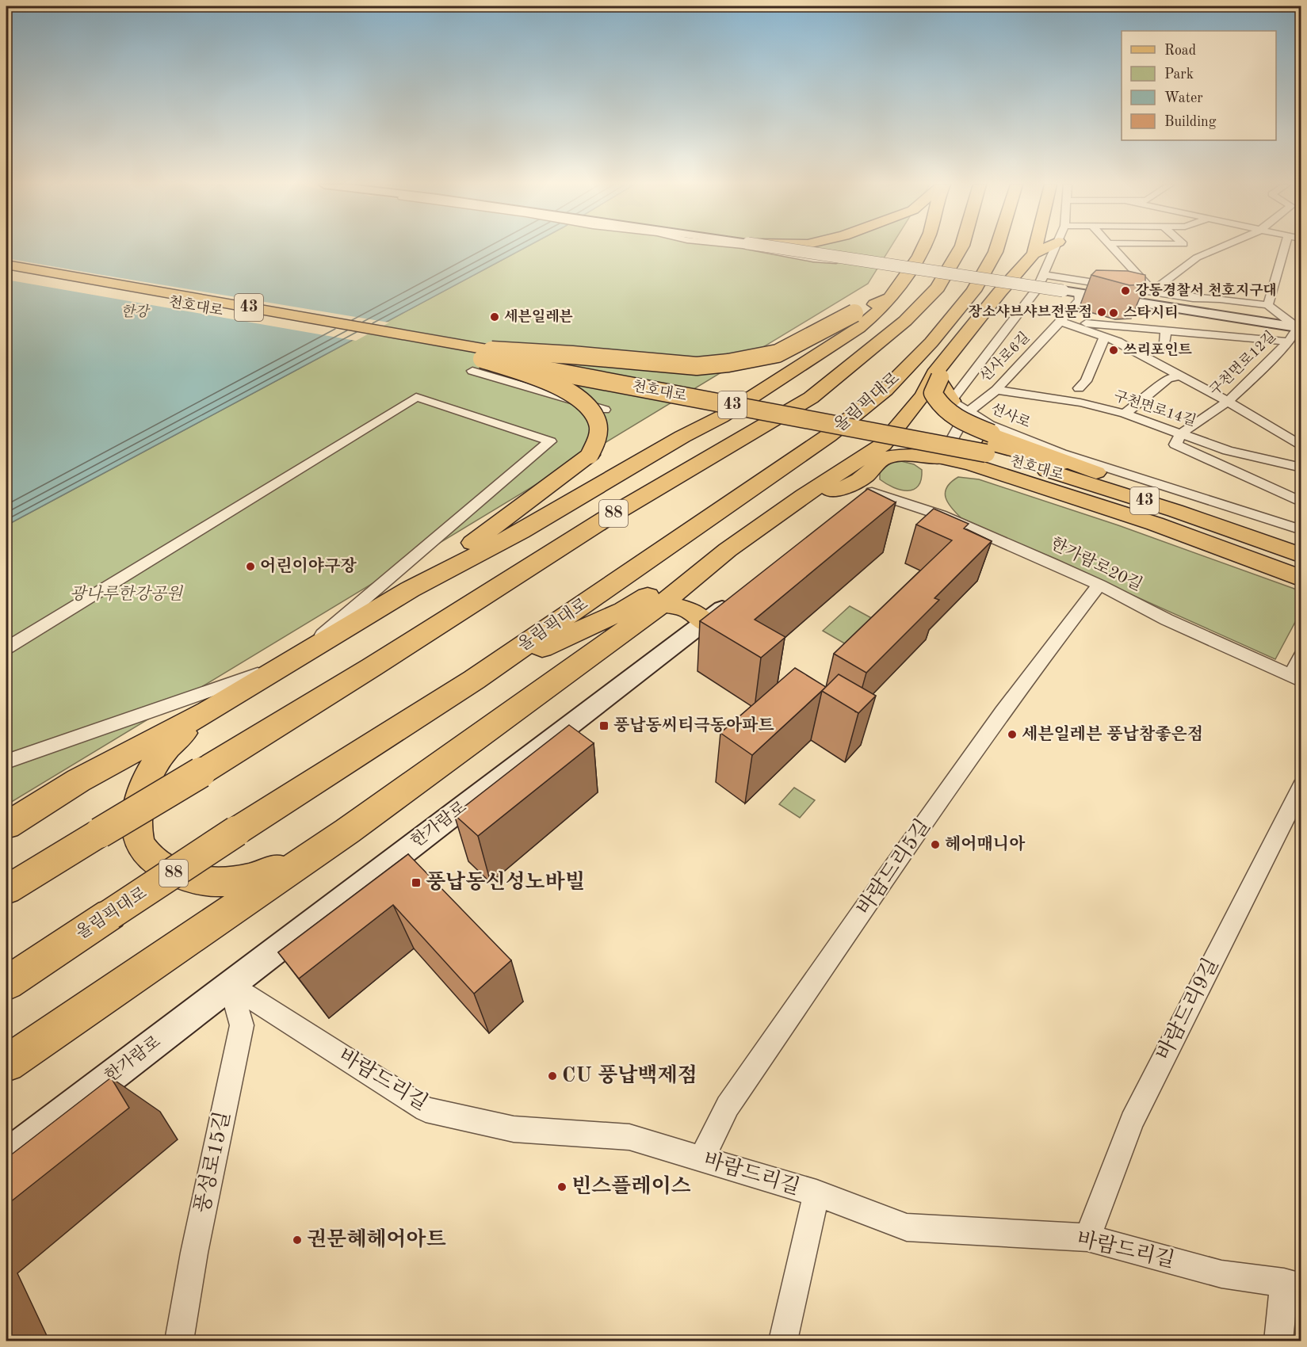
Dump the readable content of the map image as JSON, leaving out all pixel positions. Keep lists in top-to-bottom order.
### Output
{
  "streets": {
    "main road": [
      "천호대로",
      "43",
      "올림픽대로",
      "88",
      "한가람로"
    ],
    "street": [
      "선사로6길",
      "구천면로12길",
      "구천면로14길",
      "선사로",
      "한가람로20길",
      "바람드리5길",
      "바람드리9길",
      "바람드리길",
      "풍성로15길"
    ]
  },
  "crossings": [
    ["선사로6길", "구천면로14길"],
    ["선사로6길", "선사로"],
    ["구천면로12길", "구천면로14길"],
    ["한가람로20길", "바람드리5길"],
    ["한가람로", "바람드리길"],
    ["한가람로", "풍성로15길"],
    ["바람드리5길", "바람드리길"],
    ["바람드리9길", "바람드리길"],
    ["바람드리길", "풍성로15길"]
  ],
  "water": ["한강"],
  "parks": ["광나루한강공원"],
  "places": {
    "other": [
      "강동경찰서 천호지구대",
      "장소샤브샤브전문점",
      "스타시티",
      "세븐일레븐",
      "쓰리포인트",
      "어린이야구장",
      "세븐일레븐 풍납참좋은점",
      "헤어매니아",
      "CU 풍납백제점",
      "빈스플레이스",
      "권문혜헤어아트"
    ],
    "transit": ["풍납동씨티극동아파트", "풍납동신성노바빌"]
  },
  "legend": [
    "Road",
    "Park",
    "Water",
    "Building"
  ]
}
